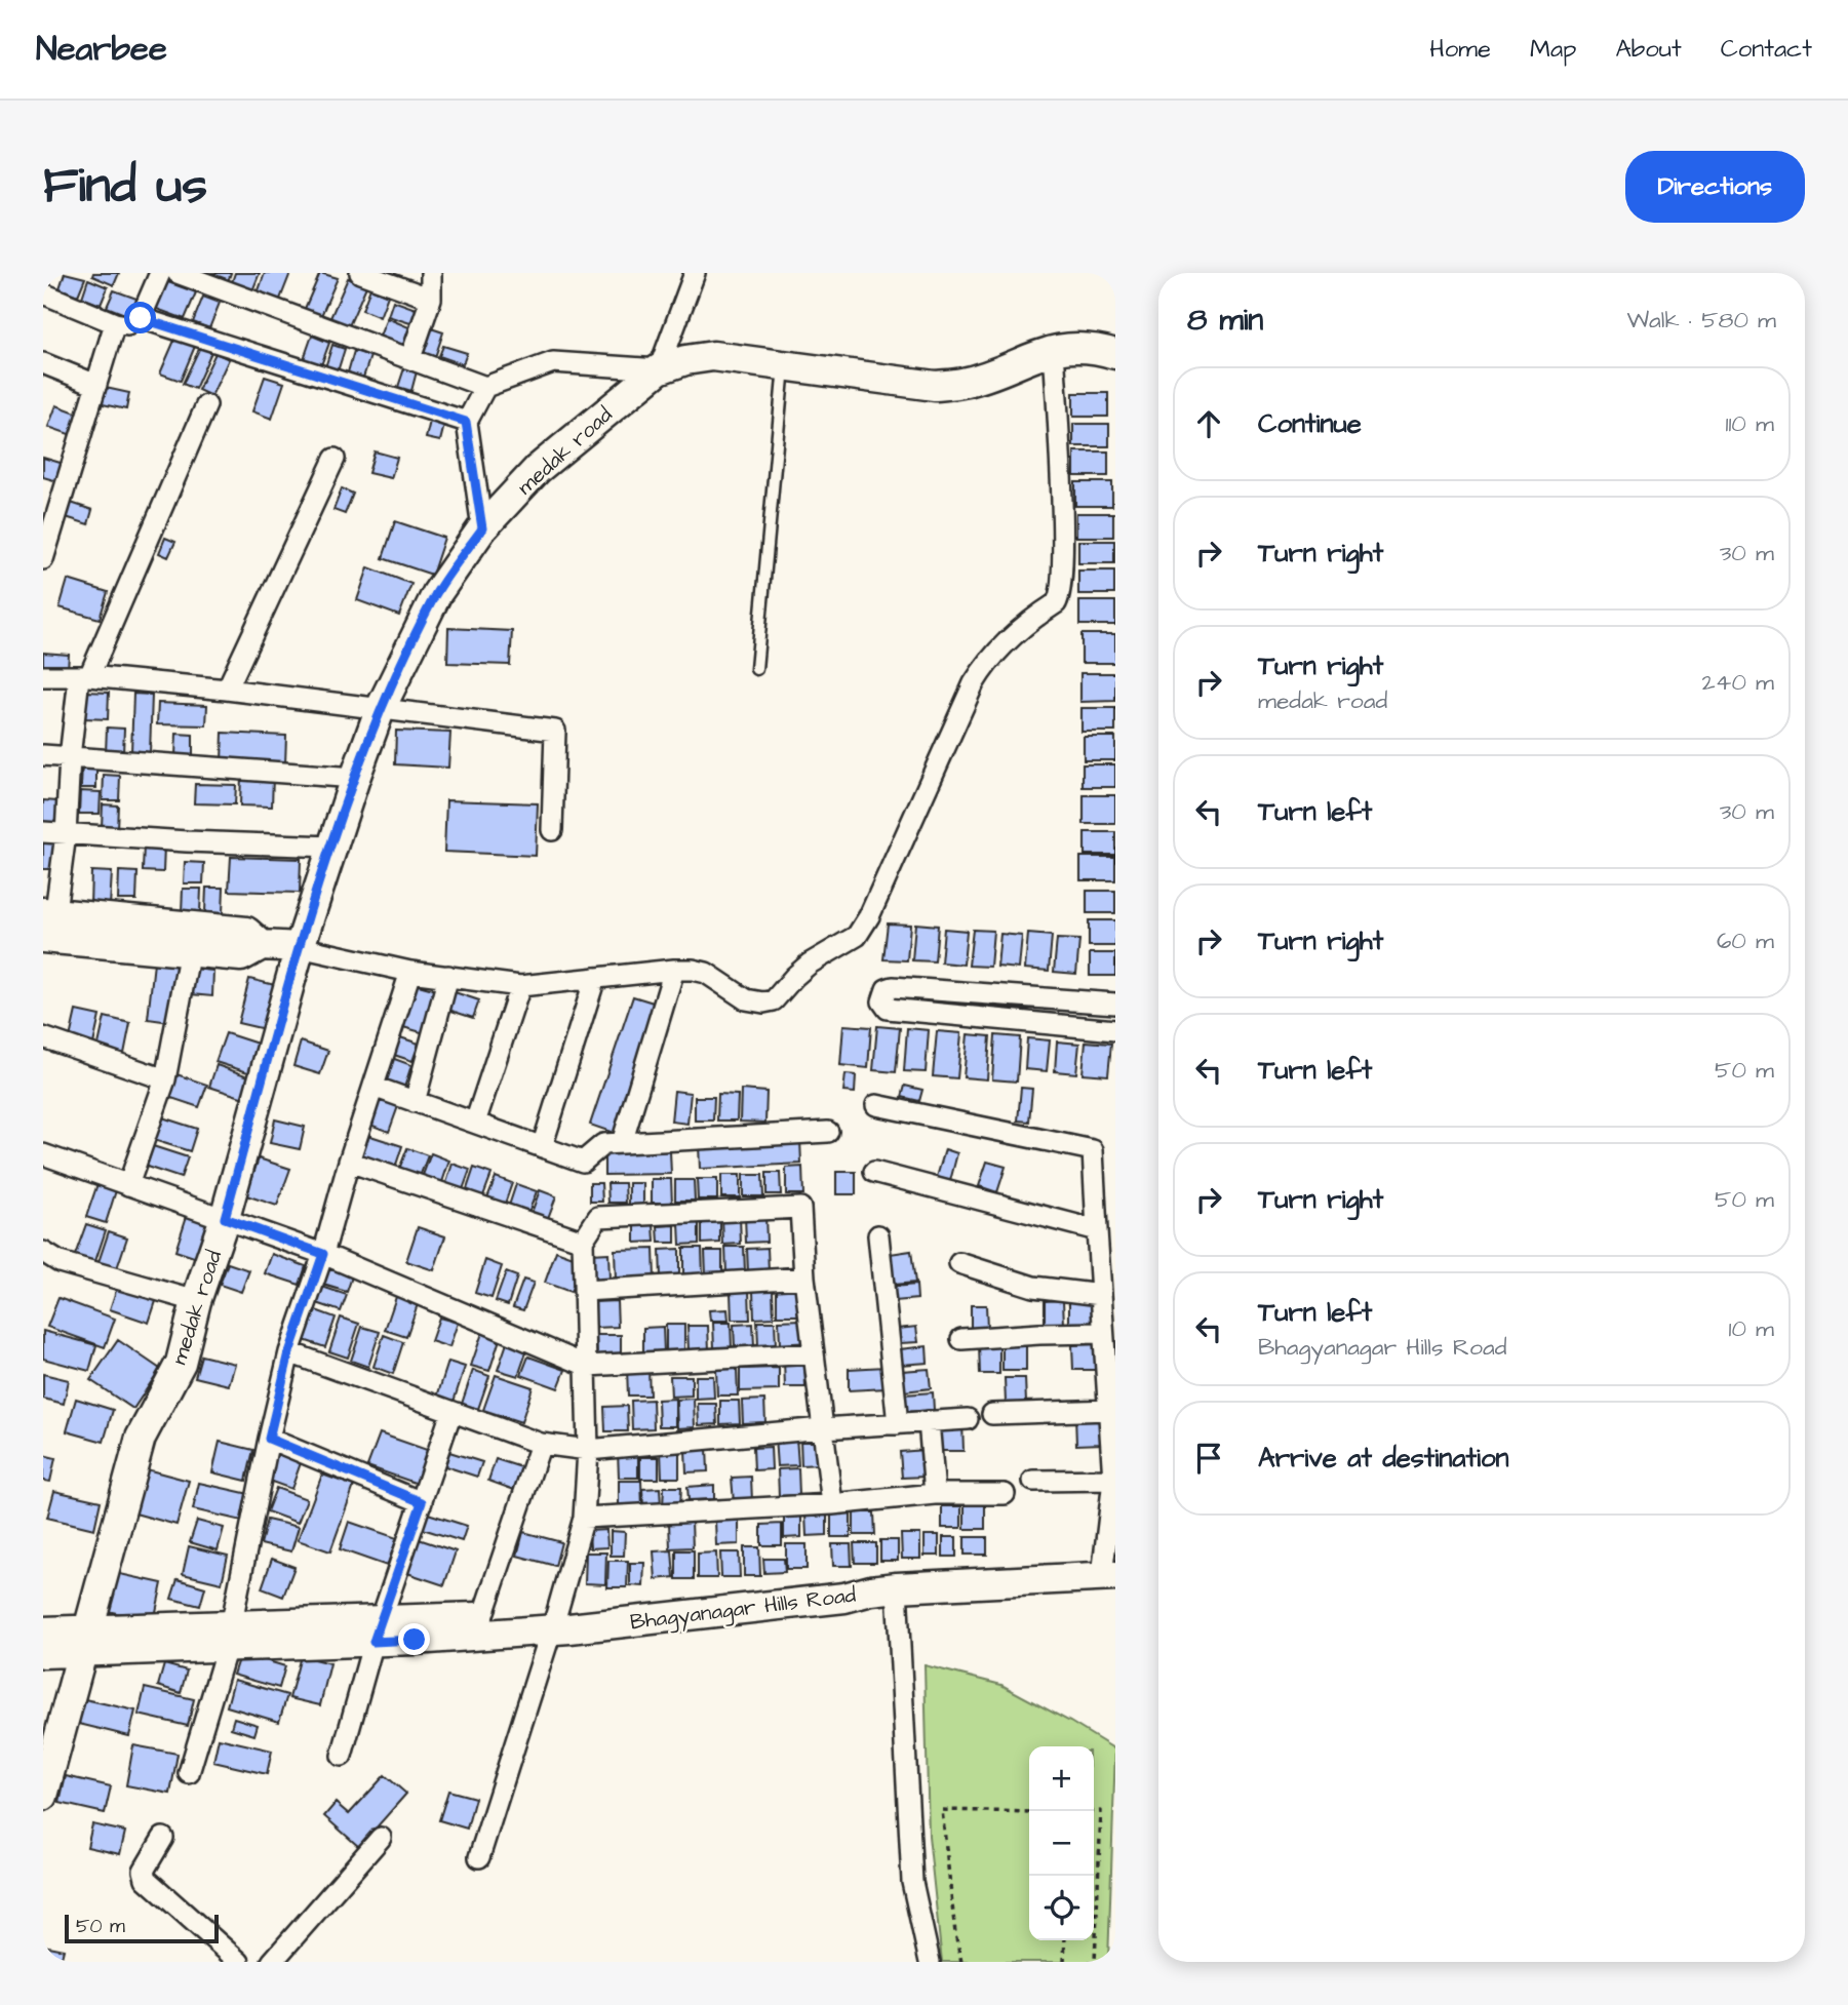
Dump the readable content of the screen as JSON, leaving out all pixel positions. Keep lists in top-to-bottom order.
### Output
{
  "streets": {
    "street": ["medak road", "Bhagyanagar Hills Road"]
  },
  "crossings": [
    ["medak road", "Bhagyanagar Hills Road"]
  ],
  "scale_bar": "50 m",
  "page": {
    "header": "Nearbee",
    "nav": [
      "Home",
      "Map",
      "About",
      "Contact"
    ],
    "buttons": "Directions",
    "title": "Find us",
    "heading": ["8 min", "Walk · 580 m"],
    "list": [
      ["Continue", "110 m"],
      ["Turn right", "30 m"],
      ["Turn right", "medak road", "240 m"],
      ["Turn left", "30 m"],
      ["Turn right", "60 m"],
      ["Turn left", "50 m"],
      ["Turn right", "50 m"],
      ["Turn left", "Bhagyanagar Hills Road", "10 m"],
      "Arrive at destination"
    ],
    "map_buttons": ["+", "−"],
    "scale": "50 m"
  }
}
